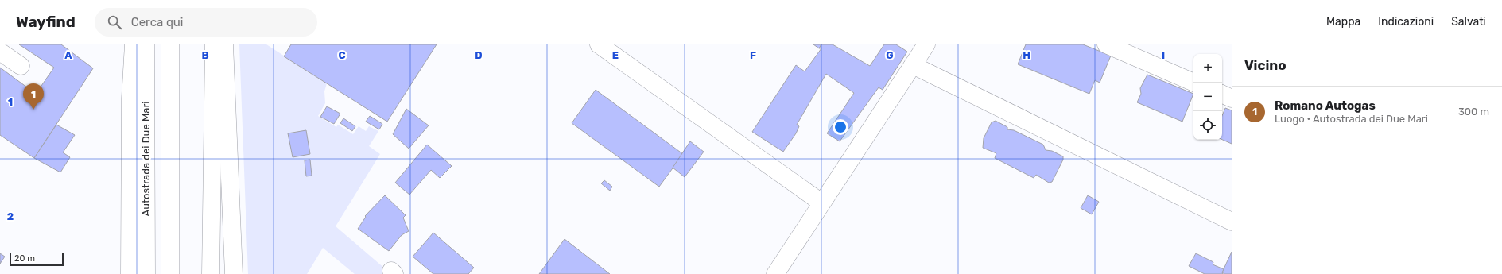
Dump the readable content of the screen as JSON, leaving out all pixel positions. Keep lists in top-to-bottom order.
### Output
{
  "streets": {
    "main road": ["Autostrada dei Due Mari"]
  },
  "scale_bar": "20 m",
  "page": {
    "header": "Wayfind",
    "search": "Cerca qui",
    "nav": ["Mappa", "Indicazioni", "Salvati"],
    "heading": "Vicino",
    "map_buttons": ["+", "−"],
    "pins": "1",
    "list": [
      {
        "mark": "1",
        "name": "Romano Autogas",
        "note": "Luogo · Autostrada dei Due Mari",
        "value": "300 m"
      }
    ],
    "scale": "20 m"
  },
  "grid": {
    "columns": [
      "A",
      "B",
      "C",
      "D",
      "E",
      "F",
      "G",
      "H",
      "I"
    ],
    "rows": ["1", "2"]
  }
}
